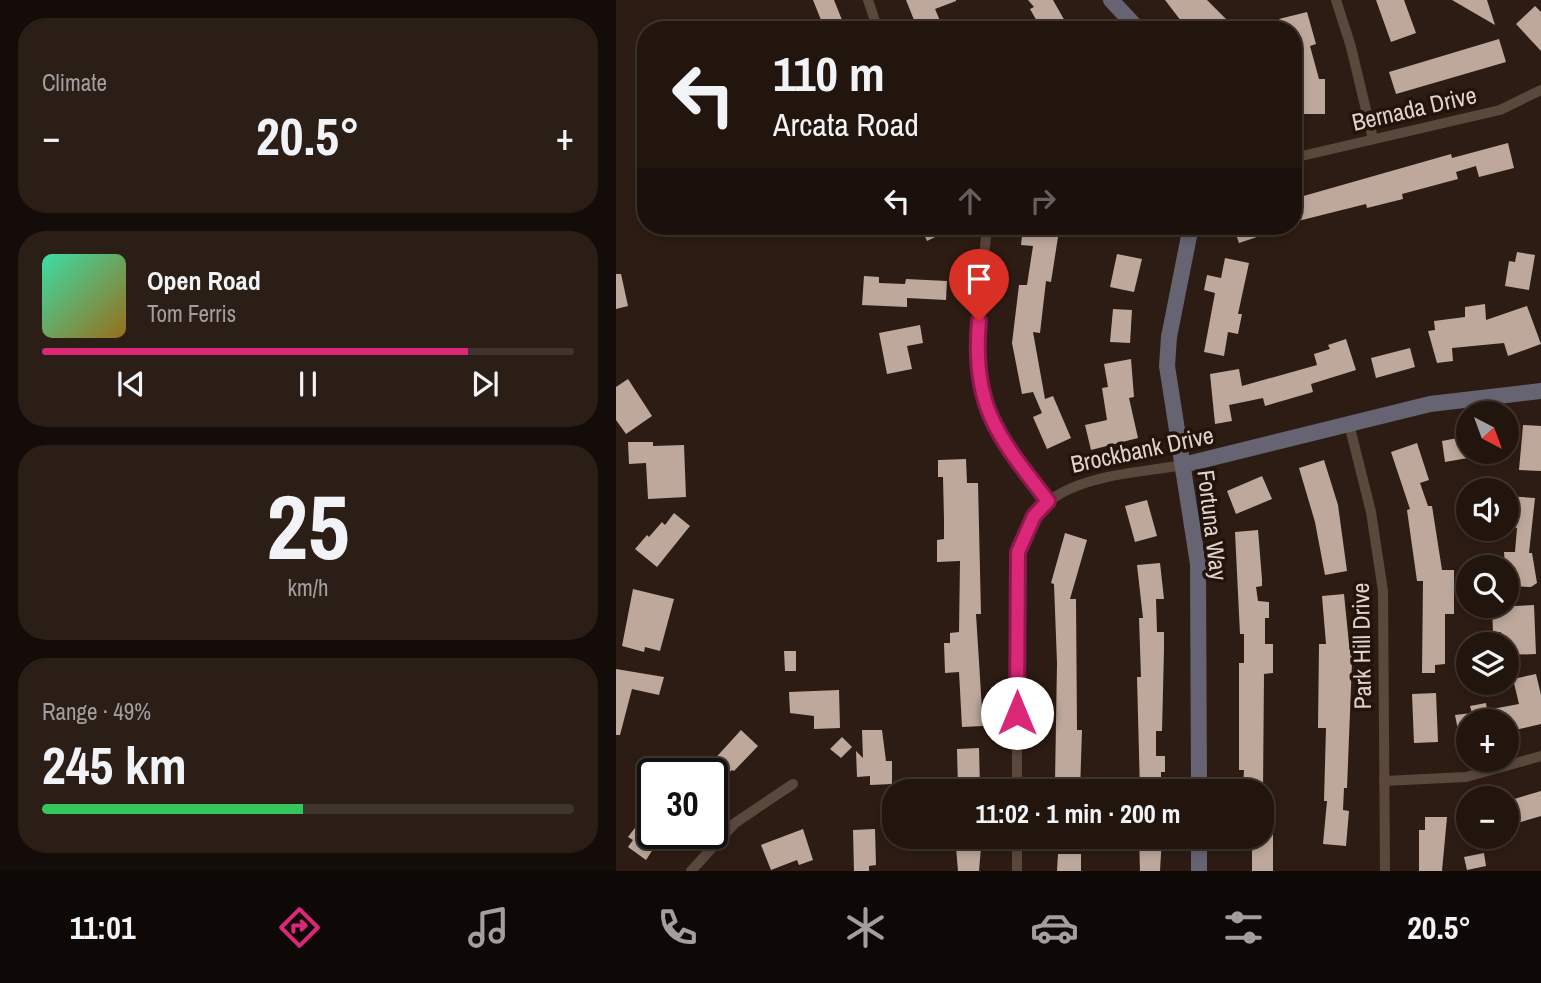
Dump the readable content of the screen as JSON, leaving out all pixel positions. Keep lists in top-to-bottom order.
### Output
{
  "streets": {
    "street": [
      "Bernada Drive",
      "Brockbank Drive",
      "Fortuna Way",
      "Park Hill Drive"
    ]
  },
  "crossings": [
    ["Brockbank Drive", "Fortuna Way"],
    ["Brockbank Drive", "Park Hill Drive"]
  ],
  "north": "bottom right",
  "page": {
    "tile": [
      "Climate",
      ["25", "km/h"],
      ["Range · 49%", "245 km"]
    ],
    "turn": ["110 m", "Arcata Road"],
    "heat": ["−", "20.5°", "+"],
    "song": ["Open Road", "Tom Ferris"],
    "map_buttons": ["+", "−"],
    "limit": "30",
    "trip": "11:02 · 1 min · 200 m",
    "tabs": ["11:01", "20.5°"]
  }
}
